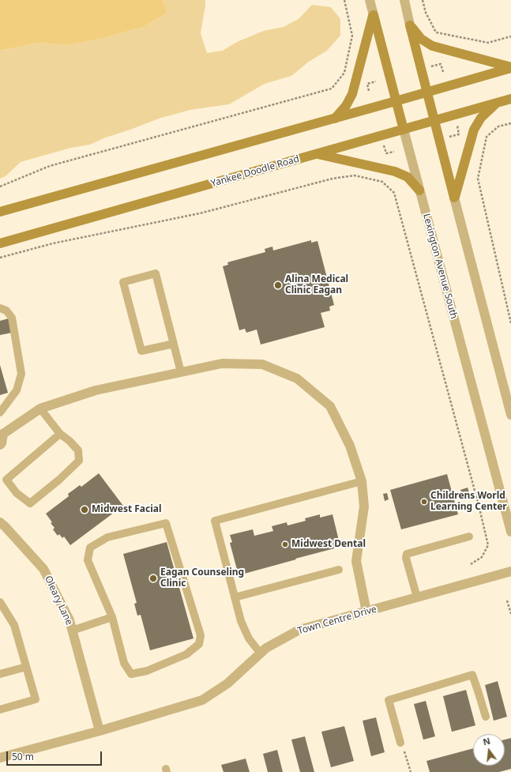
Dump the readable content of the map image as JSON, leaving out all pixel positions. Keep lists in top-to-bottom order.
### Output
{
  "streets": {
    "main road": ["Yankee Doodle Road", "Lexington Avenue South"],
    "street": ["Oleary Lane", "Town Centre Drive"]
  },
  "crossings": [
    ["Yankee Doodle Road", "Lexington Avenue South"],
    ["Oleary Lane", "Town Centre Drive"]
  ],
  "places": [
    "Alina Medical Clinic Eagan",
    "Childrens World Learning Center",
    "Midwest Facial",
    "Midwest Dental",
    "Eagan Counseling Clinic"
  ],
  "scale_bar": "50 m",
  "north": "top"
}
